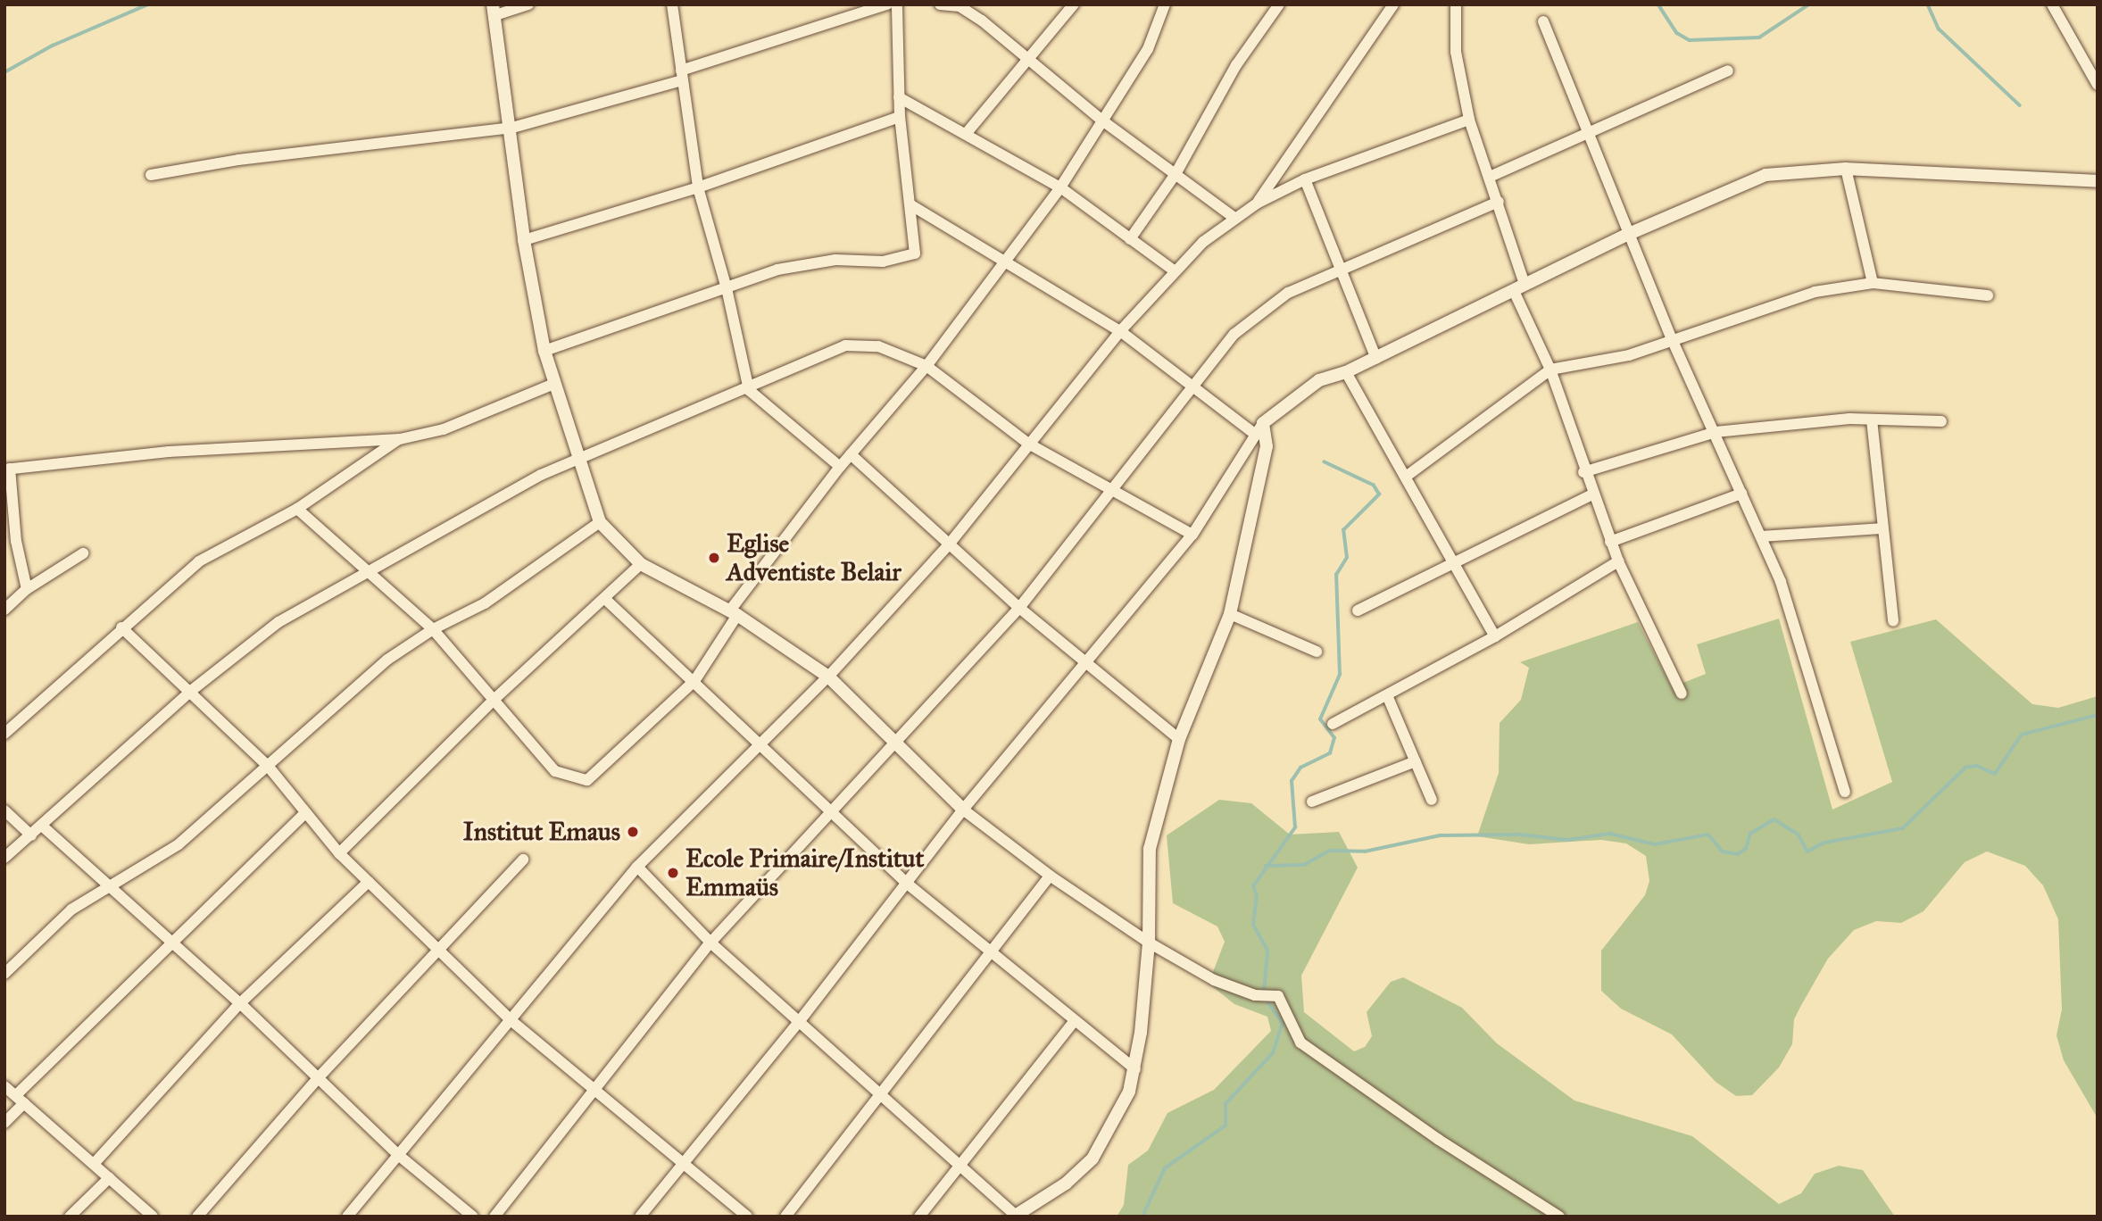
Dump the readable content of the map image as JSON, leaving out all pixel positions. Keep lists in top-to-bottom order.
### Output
{
  "places": ["Eglise Adventiste Belair", "Institut Emaus", "Ecole Primaire/Institut Emmaüs"]
}
